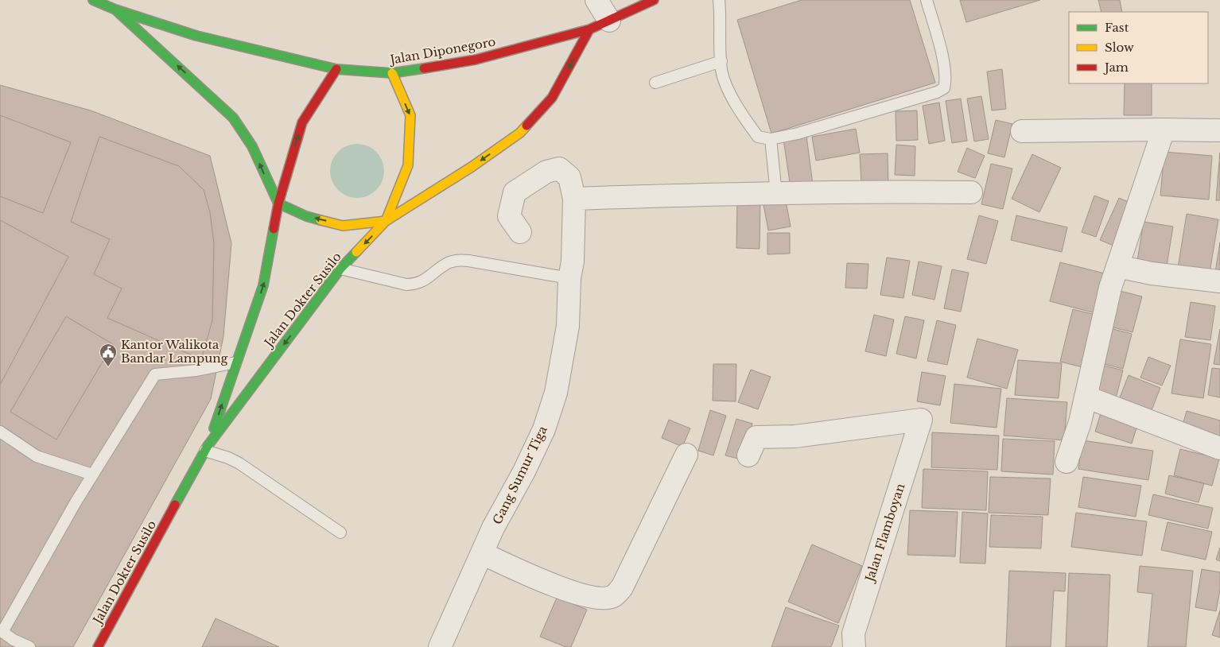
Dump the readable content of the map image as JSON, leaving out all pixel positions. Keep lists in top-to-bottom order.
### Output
{
  "streets": {
    "main road": ["Jalan Diponegoro", "Jalan Dokter Susilo"],
    "street": ["Gang Sumur Tiga", "Jalan Flamboyan"]
  },
  "crossings": [
    ["Jalan Diponegoro", "Jalan Dokter Susilo"]
  ],
  "places": {
    "public building": ["Kantor Walikota Bandar Lampung"]
  },
  "legend": ["Fast", "Slow", "Jam"]
}
